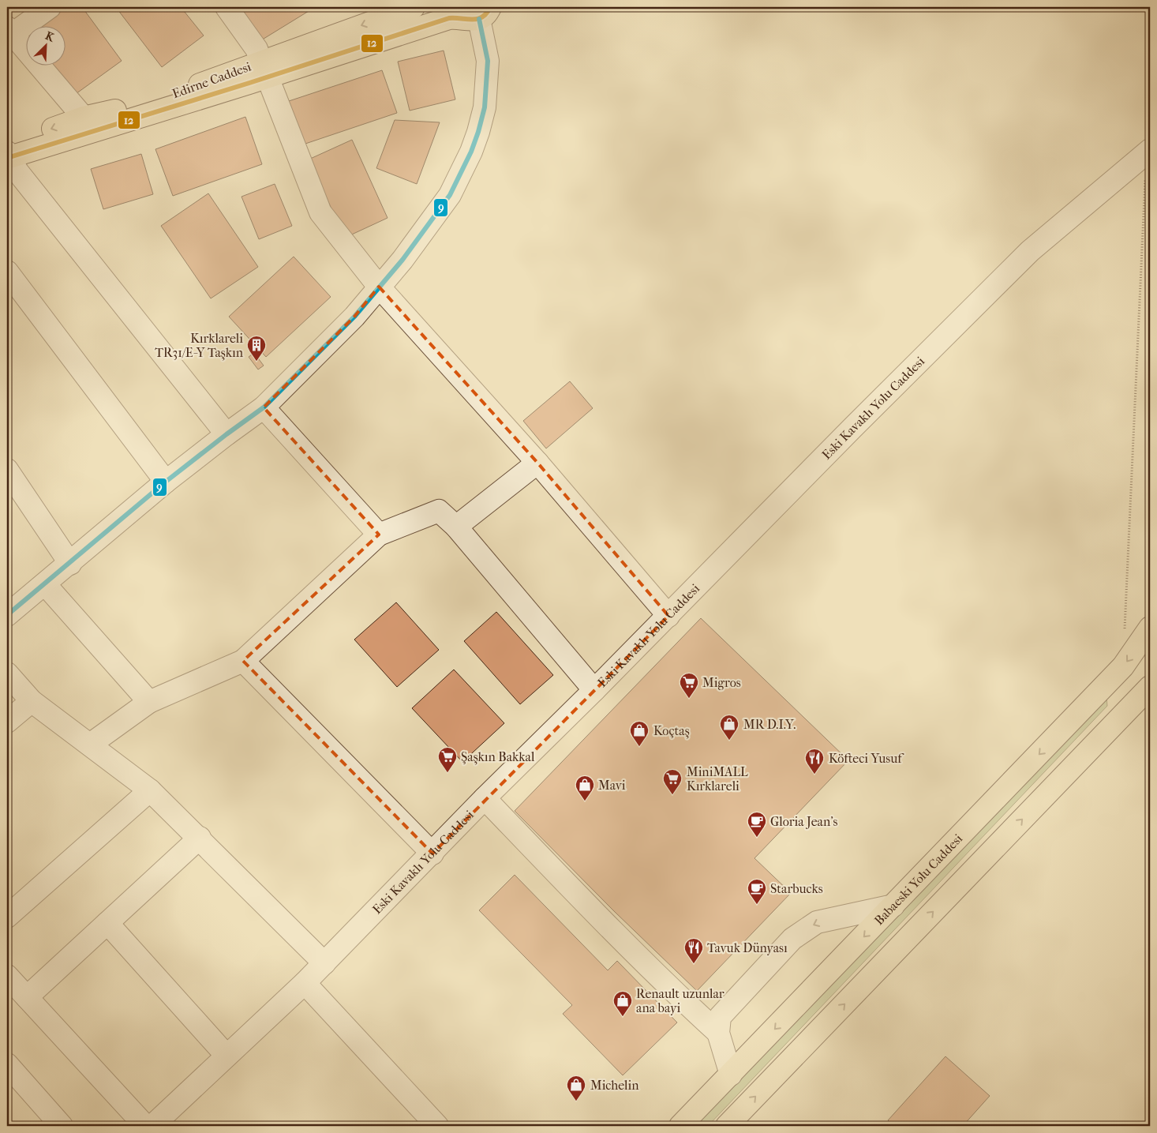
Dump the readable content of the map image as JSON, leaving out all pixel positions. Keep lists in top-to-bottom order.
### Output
{
  "streets": {
    "highway": ["Edirne Caddesi", "Babaeski Yolu Caddesi"],
    "street": ["Eski Kavaklı Yolu Caddesi"]
  },
  "places": {
    "building": ["Kırklareli TR31/E-Y Taşkın"],
    "supermarket": ["Migros", "Şaşkın Bakkal", "MiniMALL Kırklareli"],
    "shop": [
      "MR D.I.Y.",
      "Koçtaş",
      "Mavi",
      "Renault uzunlar ana bayi",
      "Michelin"
    ],
    "restaurant": ["Köfteci Yusuf", "Tavuk Dünyası"],
    "cafe": ["Gloria Jean's", "Starbucks"]
  },
  "lines": ["transit line 12", "transit line 9"],
  "north": "top right"
}
